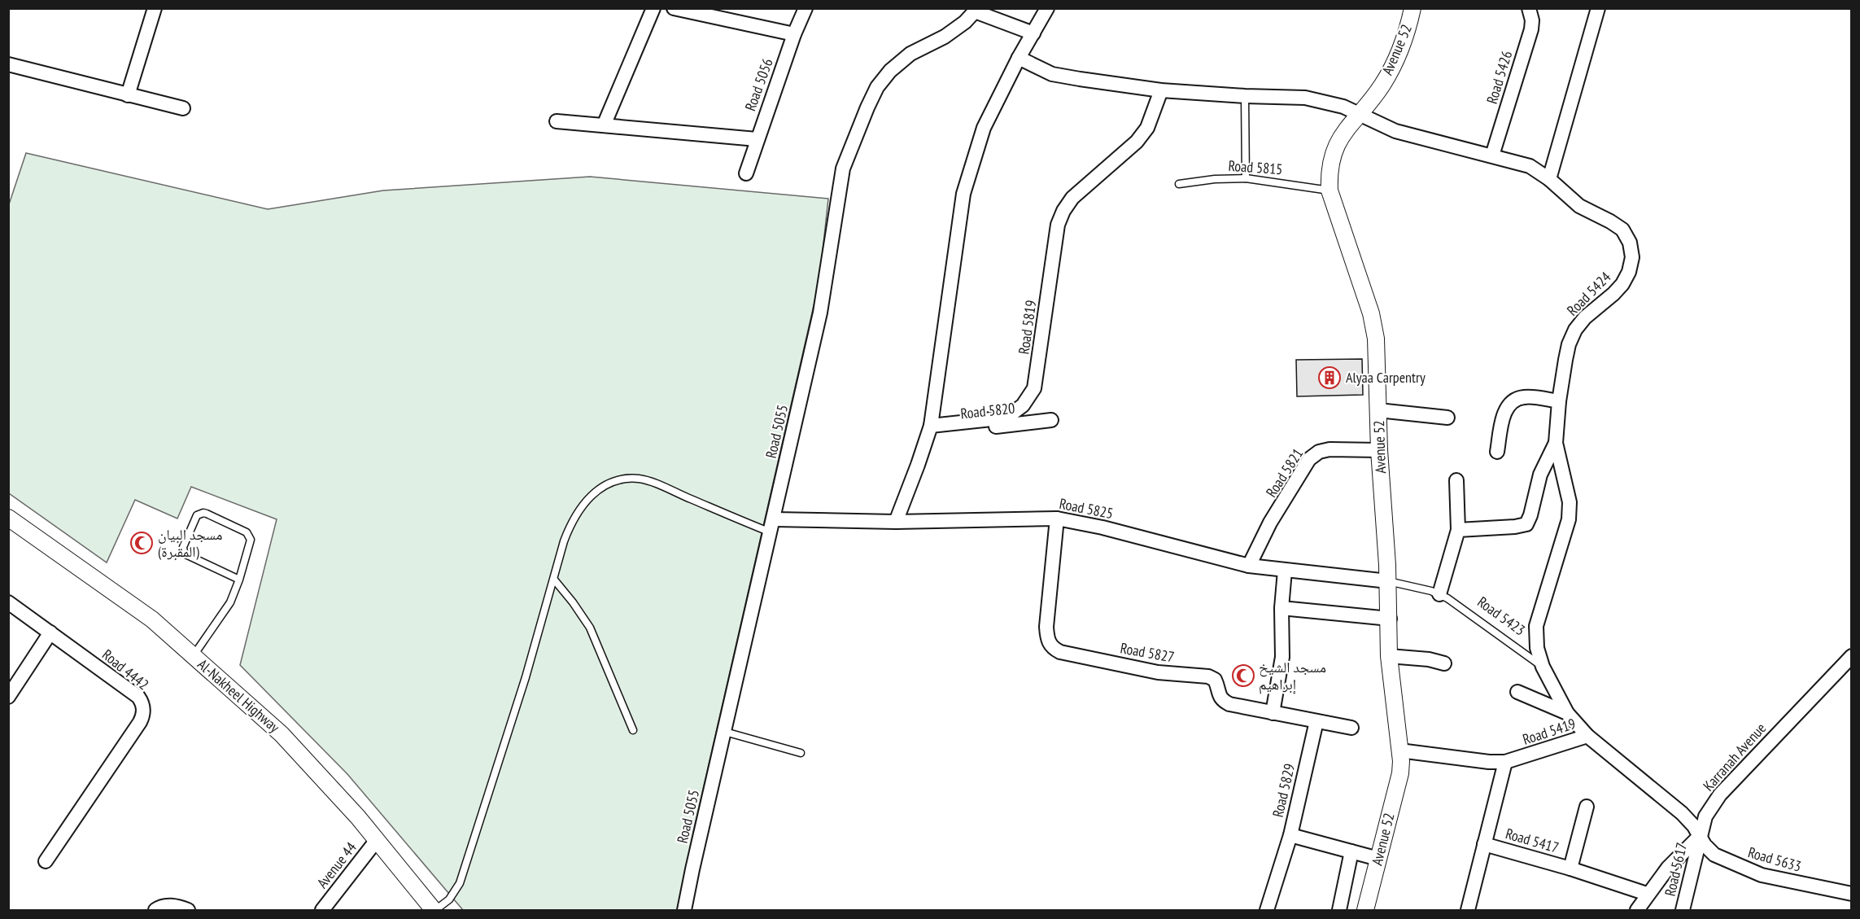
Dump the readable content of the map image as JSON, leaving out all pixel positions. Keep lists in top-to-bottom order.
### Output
{
  "streets": {
    "street": [
      "Avenue 52",
      "Road 5426",
      "Road 5056",
      "Road 5424",
      "Road 5819",
      "Road 5820",
      "Road 5055",
      "Road 5821",
      "Road 5825",
      "Road 5423",
      "Road 5827",
      "Road 4442",
      "Al-Nakheel Highway",
      "Road 5419",
      "Karranah Avenue",
      "Road 5829",
      "Road 5417",
      "Road 5633",
      "Avenue 44",
      "Road 5617"
    ],
    "lane": ["Road 5815"]
  },
  "crossings": [
    ["Avenue 52", "Road 5815"],
    ["Avenue 52", "Road 5424"],
    ["Avenue 52", "Road 5821"],
    ["Avenue 52", "Road 5825"],
    ["Avenue 52", "Road 5423"],
    ["Avenue 52", "Road 5419"],
    ["Avenue 52", "Road 5829"],
    ["Road 5426", "Road 5424"],
    ["Road 5424", "Road 5423"],
    ["Road 5819", "Road 5820"],
    ["Road 5055", "Road 5825"],
    ["Road 5821", "Road 5825"],
    ["Road 5825", "Road 5423"],
    ["Road 5825", "Road 5827"],
    ["Road 5423", "Road 5419"],
    ["Road 5827", "Road 5829"],
    ["Al-Nakheel Highway", "Avenue 44"],
    ["Road 5419", "Karranah Avenue"],
    ["Road 5419", "Road 5417"],
    ["Road 5419", "Road 5633"],
    ["Road 5419", "Road 5617"],
    ["Karranah Avenue", "Road 5417"],
    ["Karranah Avenue", "Road 5633"],
    ["Karranah Avenue", "Road 5617"],
    ["Road 5633", "Road 5617"]
  ],
  "places": {
    "building": ["Alyaa Carpentry"],
    "mosque": ["مسجد البيان (المقبرة)", "مسجد الشيخ إبراهيم"]
  }
}
